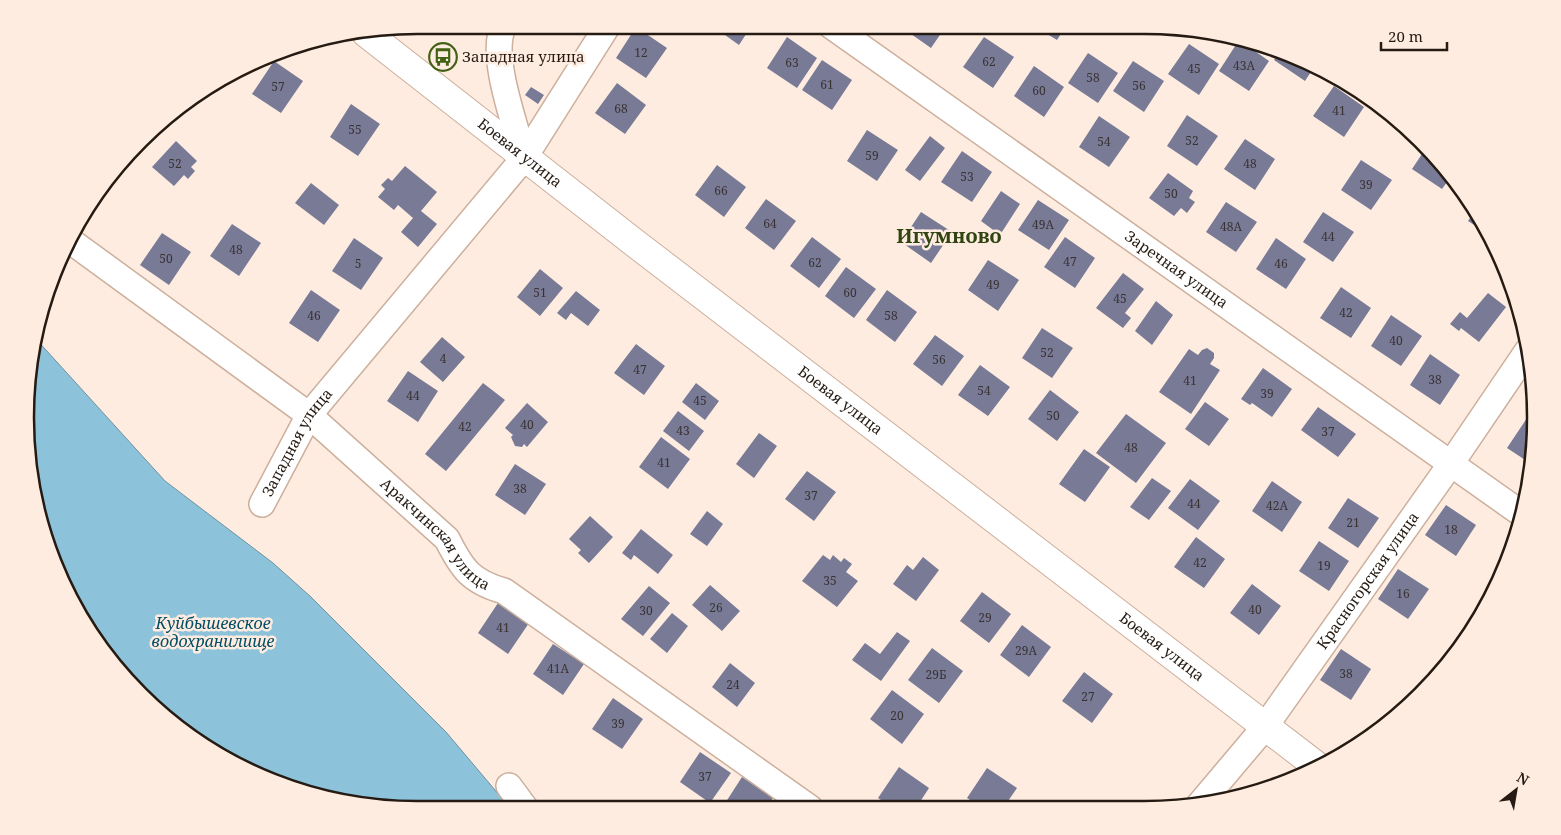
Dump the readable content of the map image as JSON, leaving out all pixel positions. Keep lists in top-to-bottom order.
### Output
{
  "streets": {
    "main road": ["Боевая улица"],
    "street": [
      "Заречная улица",
      "Западная улица",
      "Аракчинская улица",
      "Красногорская улица"
    ]
  },
  "crossings": [
    ["Боевая улица", "Западная улица"],
    ["Боевая улица", "Красногорская улица"],
    ["Заречная улица", "Красногорская улица"],
    ["Западная улица", "Аракчинская улица"]
  ],
  "districts": ["Игумново"],
  "water": ["Куйбышевское водохранилище"],
  "places": {
    "bus stop": ["Западная улица"]
  },
  "house_numbers": [
    "12",
    "62",
    "63",
    "43А",
    "45",
    "58",
    "61",
    "56",
    "57",
    "60",
    "68",
    "41",
    "55",
    "52",
    "54",
    "59",
    "52",
    "48",
    "53",
    "39",
    "66",
    "50",
    "64",
    "49А",
    "48А",
    "44",
    "48",
    "50",
    "47",
    "62",
    "5",
    "46",
    "49",
    "51",
    "60",
    "45",
    "42",
    "46",
    "58",
    "40",
    "52",
    "4",
    "56",
    "47",
    "38",
    "41",
    "54",
    "39",
    "44",
    "45",
    "50",
    "40",
    "42",
    "43",
    "37",
    "48",
    "41",
    "38",
    "37",
    "44",
    "42А",
    "21",
    "18",
    "42",
    "19",
    "35",
    "16",
    "26",
    "40",
    "30",
    "29",
    "41",
    "29А",
    "41А",
    "38",
    "29Б",
    "24",
    "27",
    "20",
    "39",
    "37"
  ],
  "scale_bar": "20 m",
  "north": "top right"
}
